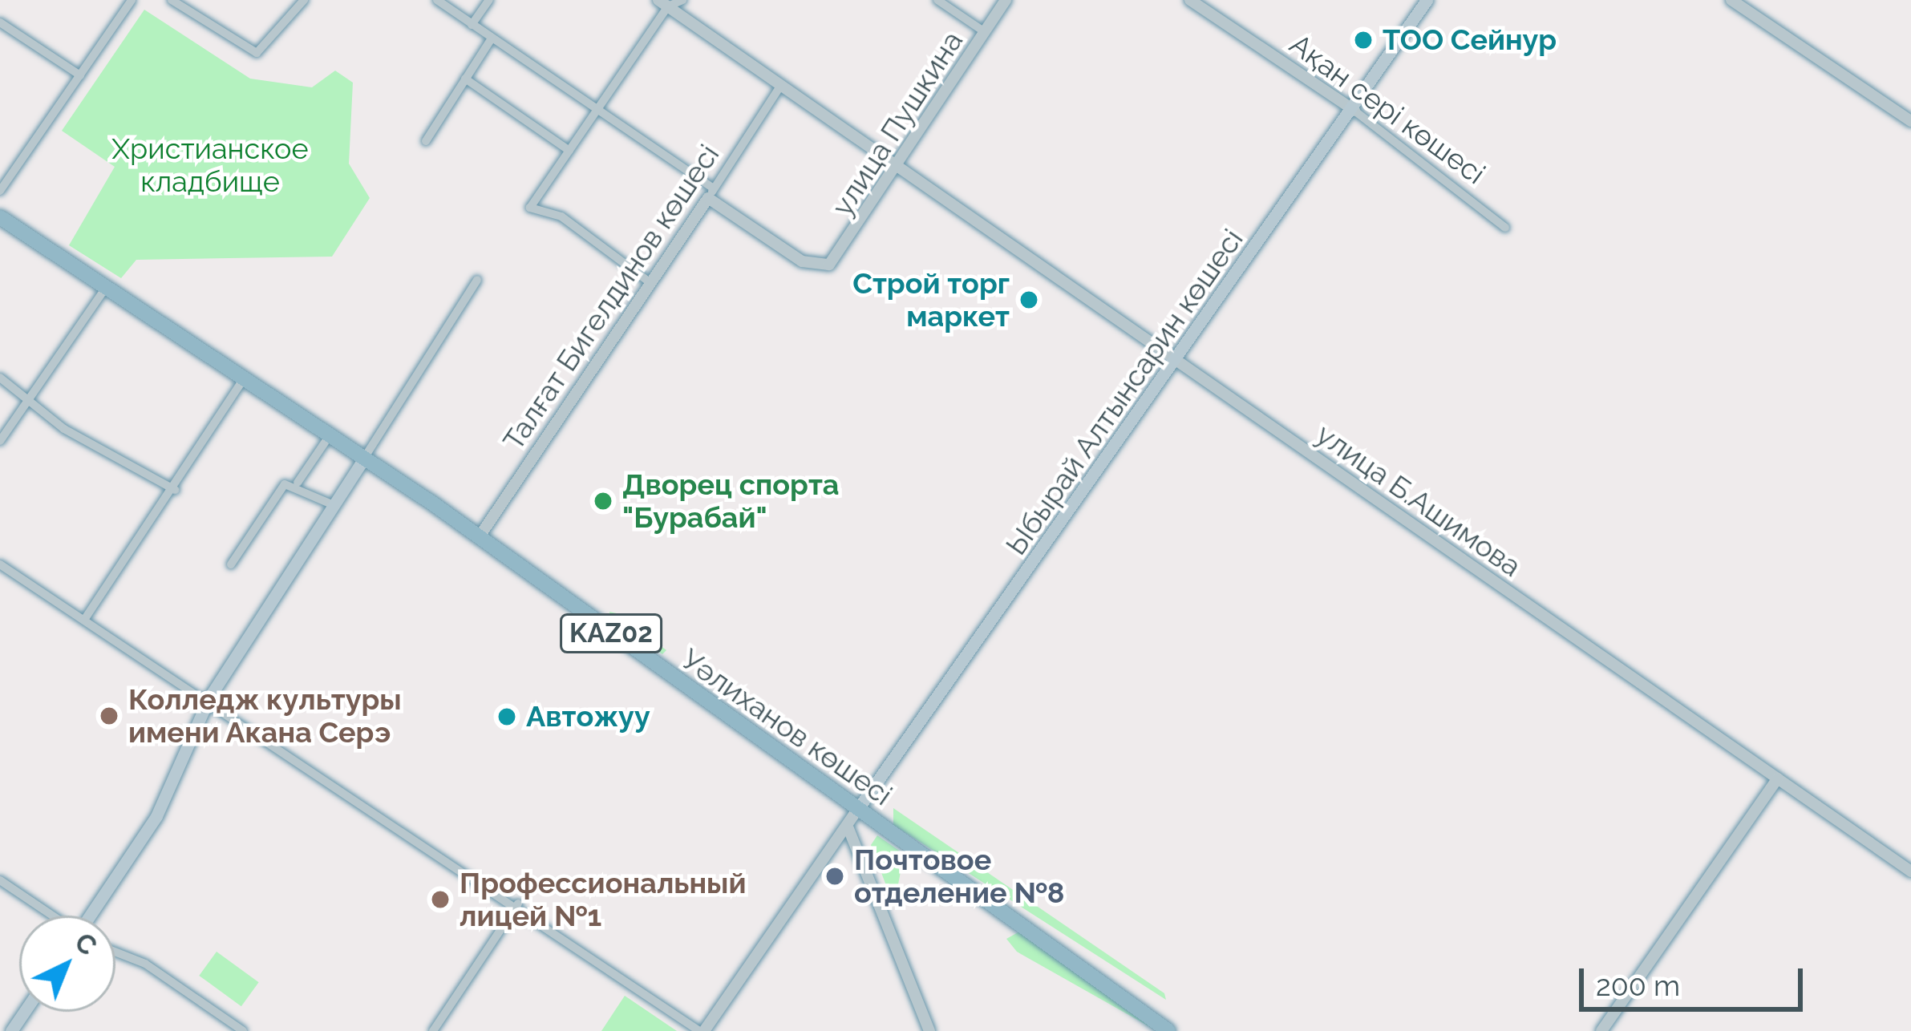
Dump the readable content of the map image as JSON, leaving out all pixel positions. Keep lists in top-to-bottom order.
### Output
{
  "streets": {
    "highway": ["KАZ02", "Уәлиханов көшесі"],
    "main road": ["Ыбырай Алтынсарин көшесі"],
    "street": [
      "Ақан сері көшесі",
      "улица Пушкина",
      "Талғат Бигелдинов көшесі",
      "улица Б.Ашимова"
    ]
  },
  "crossings": [
    ["Ақан сері көшесі", "Ыбырай Алтынсарин көшесі"],
    ["улица Пушкина", "Талғат Бигелдинов көшесі"],
    ["улица Пушкина", "улица Б.Ашимова"],
    ["Талғат Бигелдинов көшесі", "улица Б.Ашимова"],
    ["Талғат Бигелдинов көшесі", "Уәлиханов көшесі"],
    ["Ыбырай Алтынсарин көшесі", "улица Б.Ашимова"],
    ["Ыбырай Алтынсарин көшесі", "Уәлиханов көшесі"],
    ["KАZ02", "Уәлиханов көшесі"]
  ],
  "parks": ["Христианское кладбище"],
  "places": [
    "ТОО Сейнур",
    "Строй торг маркет",
    "Дворец спорта \"Бурабай\"",
    "Колледж культуры имени Акана Серэ",
    "Автожуу",
    "Почтовое отделение №8",
    "Профессиональный лицей №1"
  ],
  "scale_bar": "200 m",
  "north": "top right"
}
